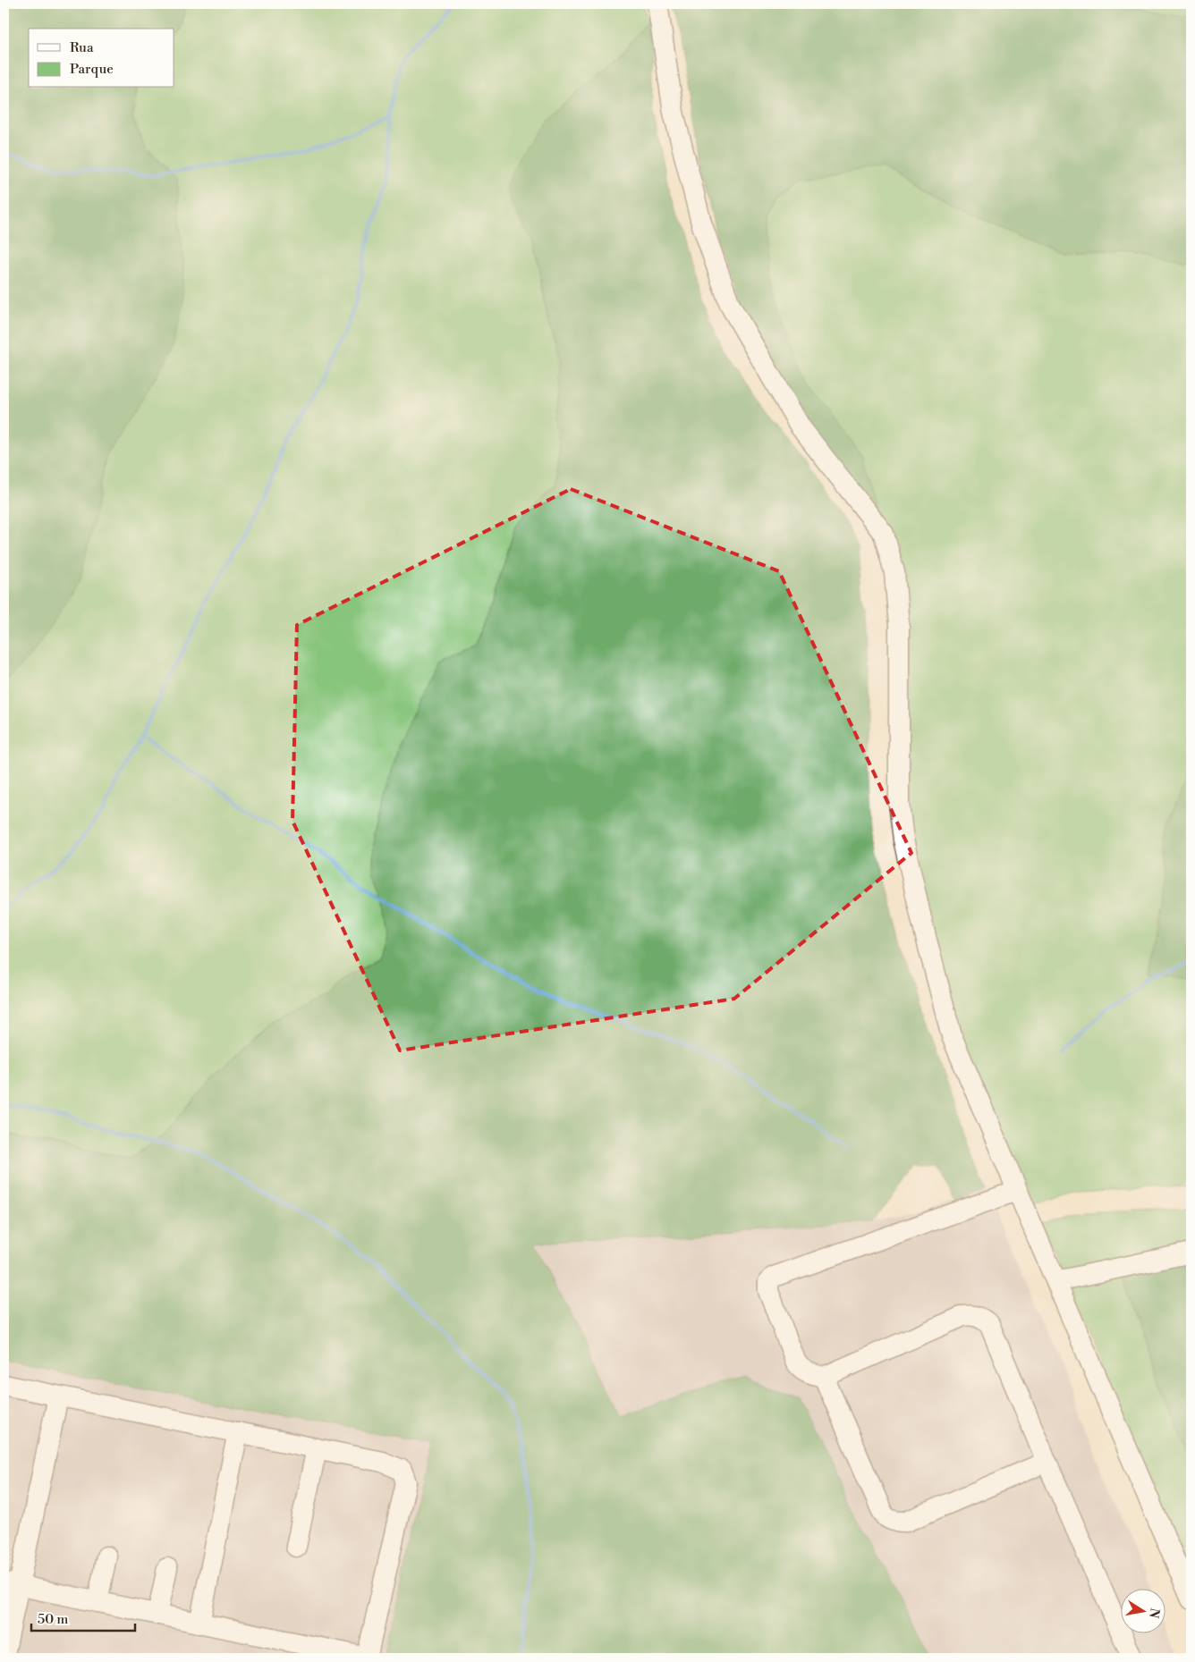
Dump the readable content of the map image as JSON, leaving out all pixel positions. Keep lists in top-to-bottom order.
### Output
{
  "legend": ["Rua", "Parque"],
  "scale_bar": "50 m",
  "north": "right"
}
